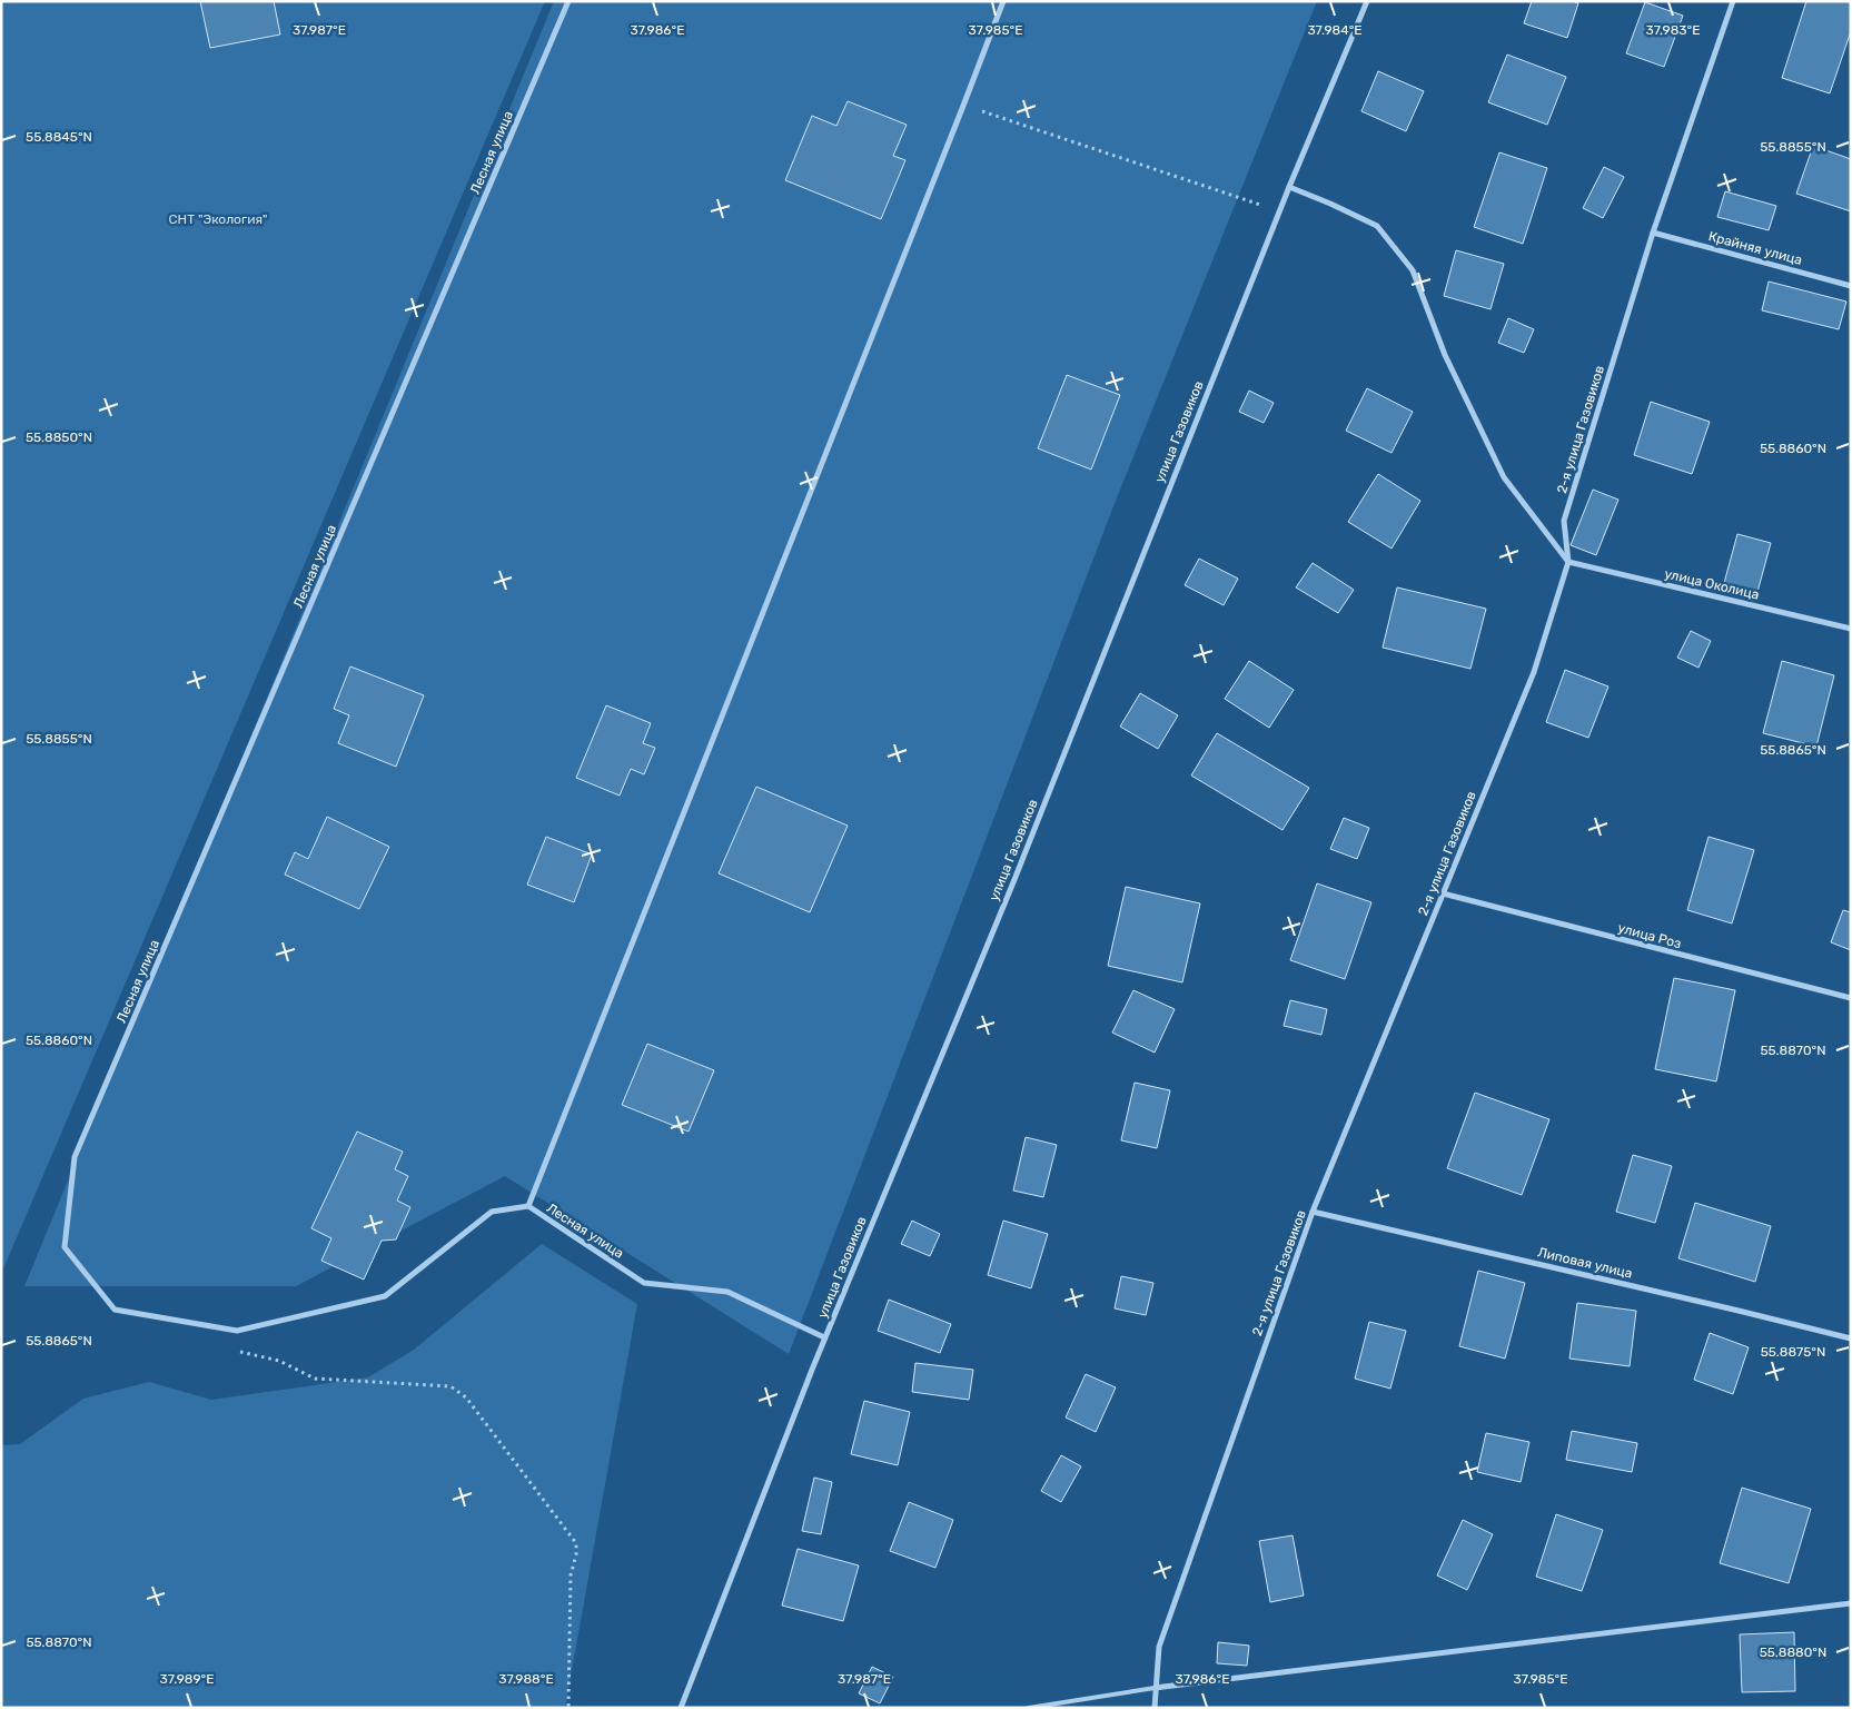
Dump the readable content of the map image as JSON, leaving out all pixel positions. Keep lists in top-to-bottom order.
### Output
{
  "streets": {
    "street": [
      "Лесная улица",
      "Крайняя улица",
      "2-я улица Газовиков",
      "улица Газовиков",
      "улица Околица",
      "улица Роз",
      "Липовая улица"
    ]
  },
  "crossings": [
    ["Лесная улица", "улица Газовиков"],
    ["Крайняя улица", "2-я улица Газовиков"],
    ["2-я улица Газовиков", "улица Околица"],
    ["2-я улица Газовиков", "улица Роз"],
    ["2-я улица Газовиков", "Липовая улица"]
  ],
  "parks": ["СНТ \"Экология\""],
  "coordinates": [
    "37.987°E",
    "37.986°E",
    "37.985°E",
    "37.984°E",
    "37.983°E",
    "55.8845°N",
    "55.8855°N",
    "55.8850°N",
    "55.8860°N",
    "55.8865°N",
    "55.8870°N",
    "55.8875°N",
    "55.8880°N",
    "37.989°E",
    "37.988°E"
  ]
}
